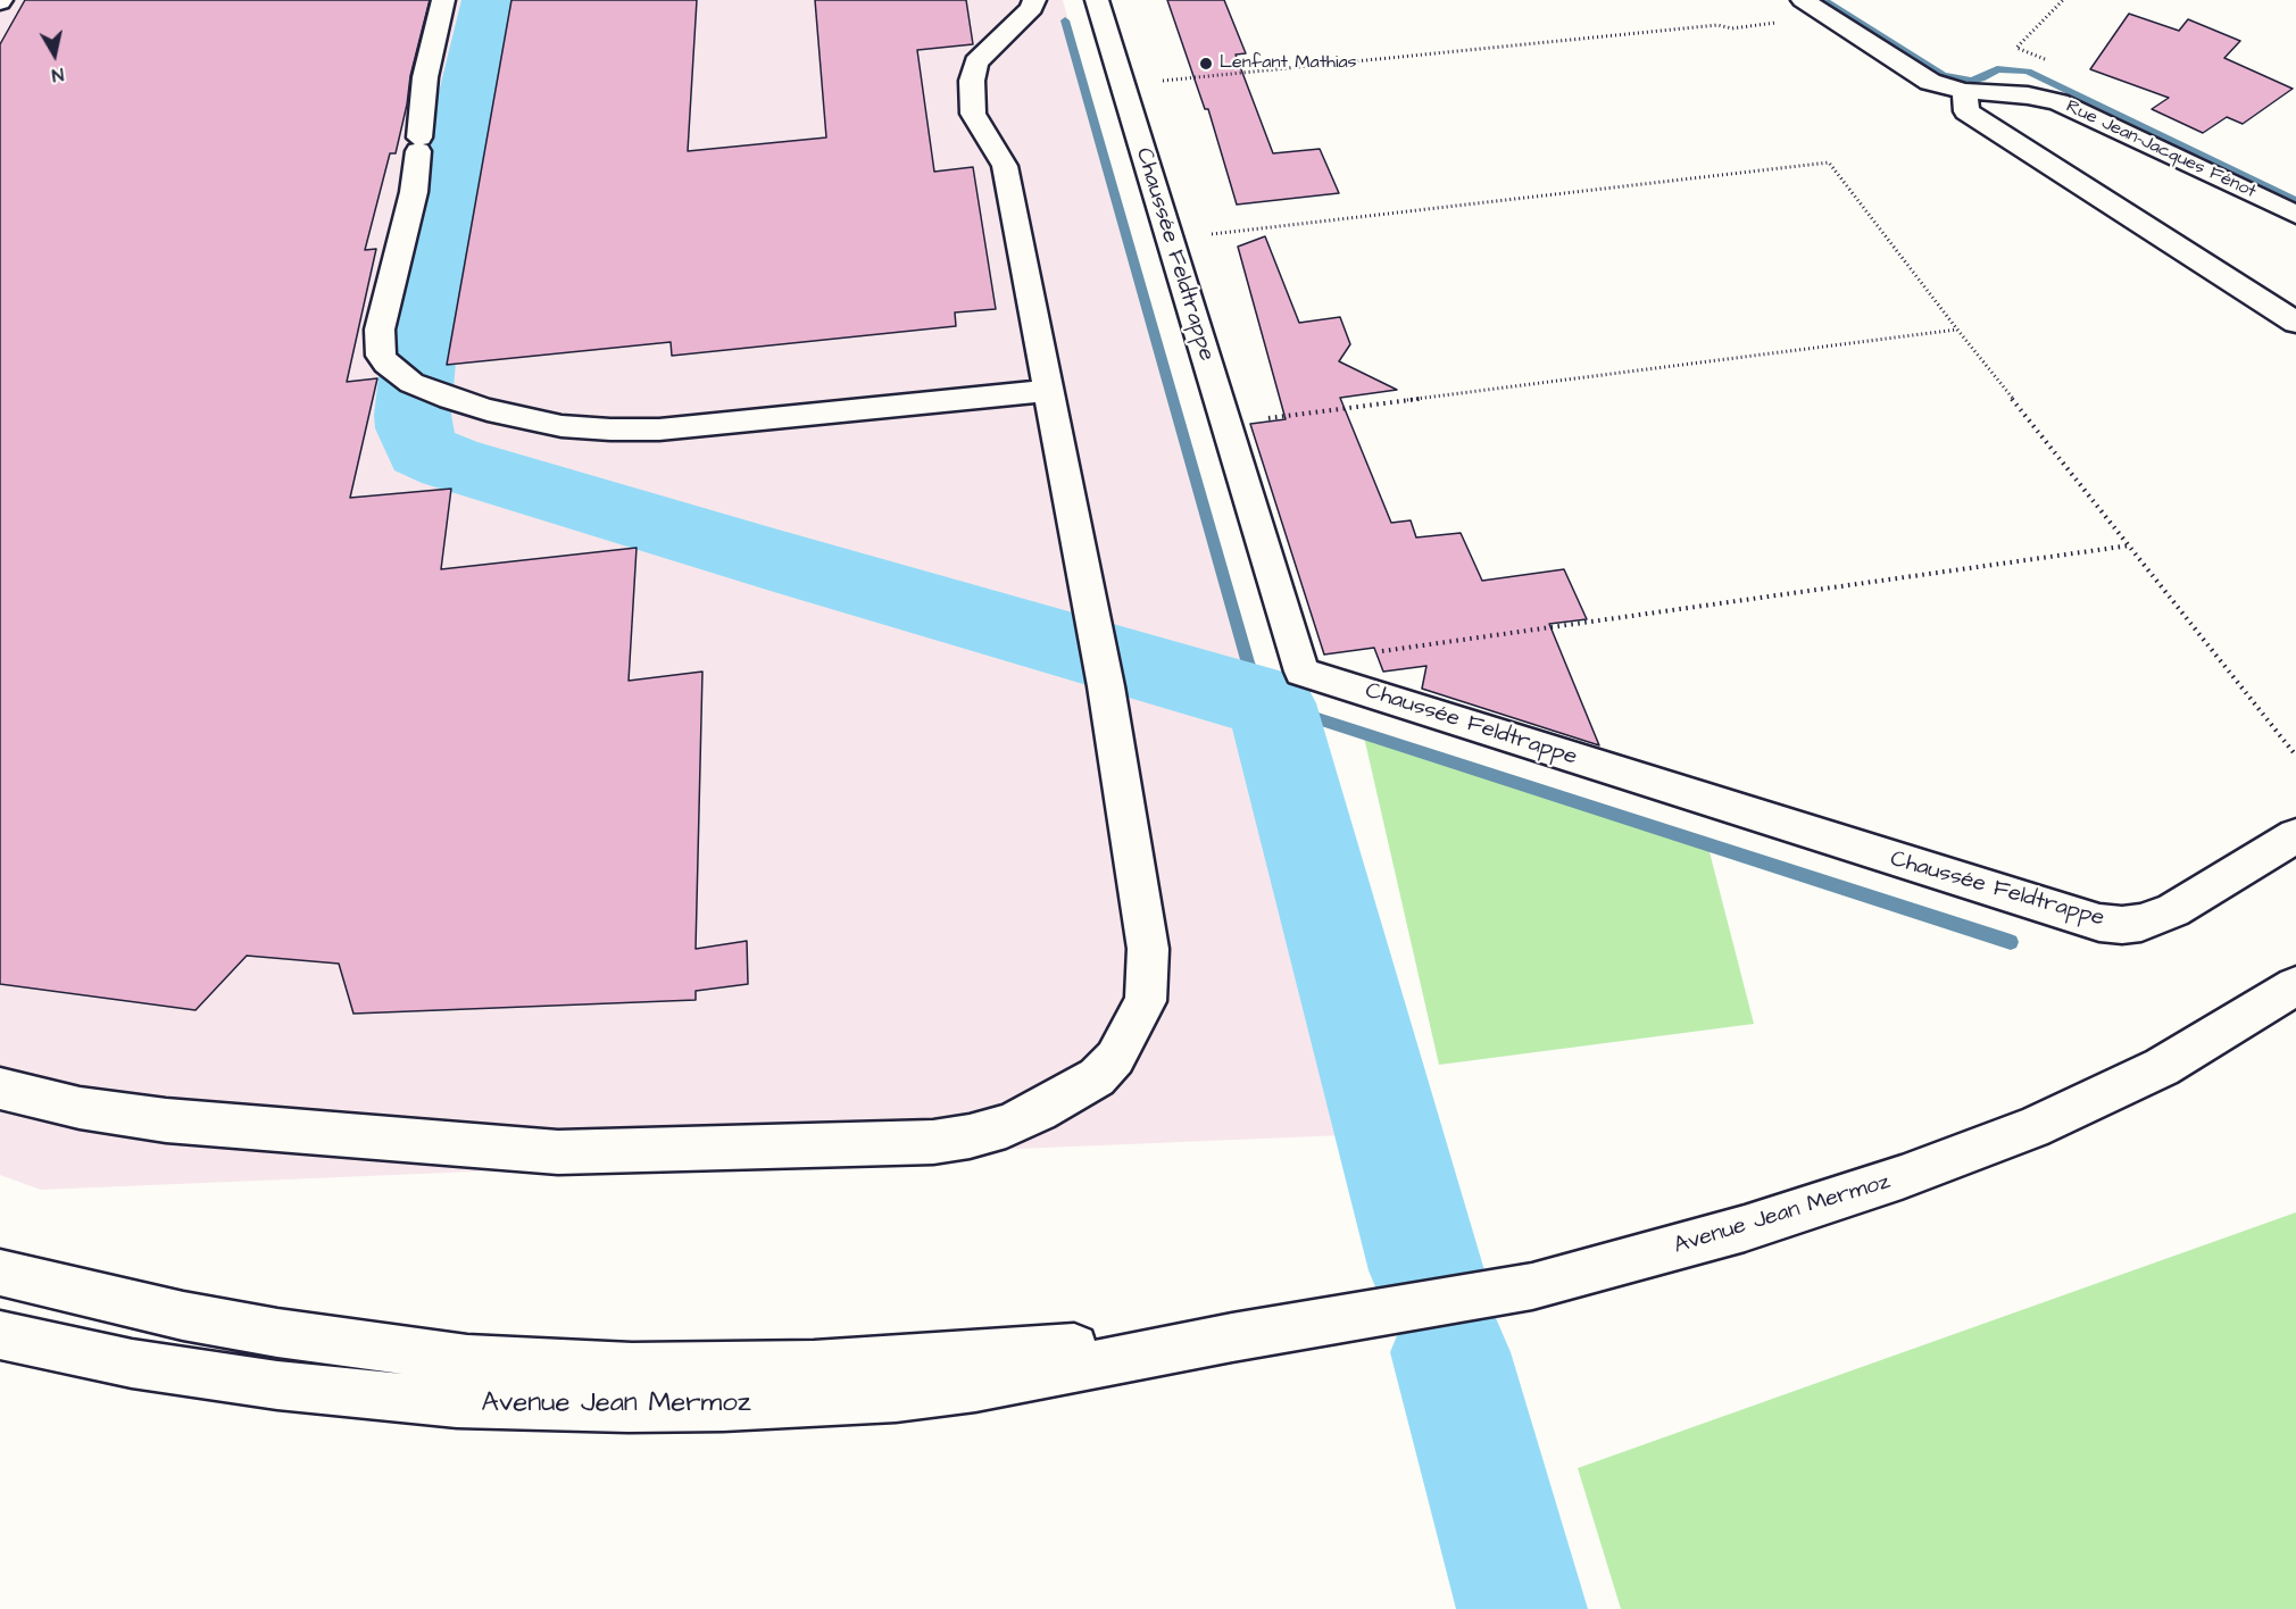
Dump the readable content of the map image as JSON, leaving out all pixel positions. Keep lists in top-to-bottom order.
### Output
{
  "streets": {
    "street": ["Rue Jean-Jacques Fénot", "Chaussée Feldtrappe", "Avenue Jean Mermoz"]
  },
  "places": ["Lenfant Mathias"],
  "north": "bottom"
}
